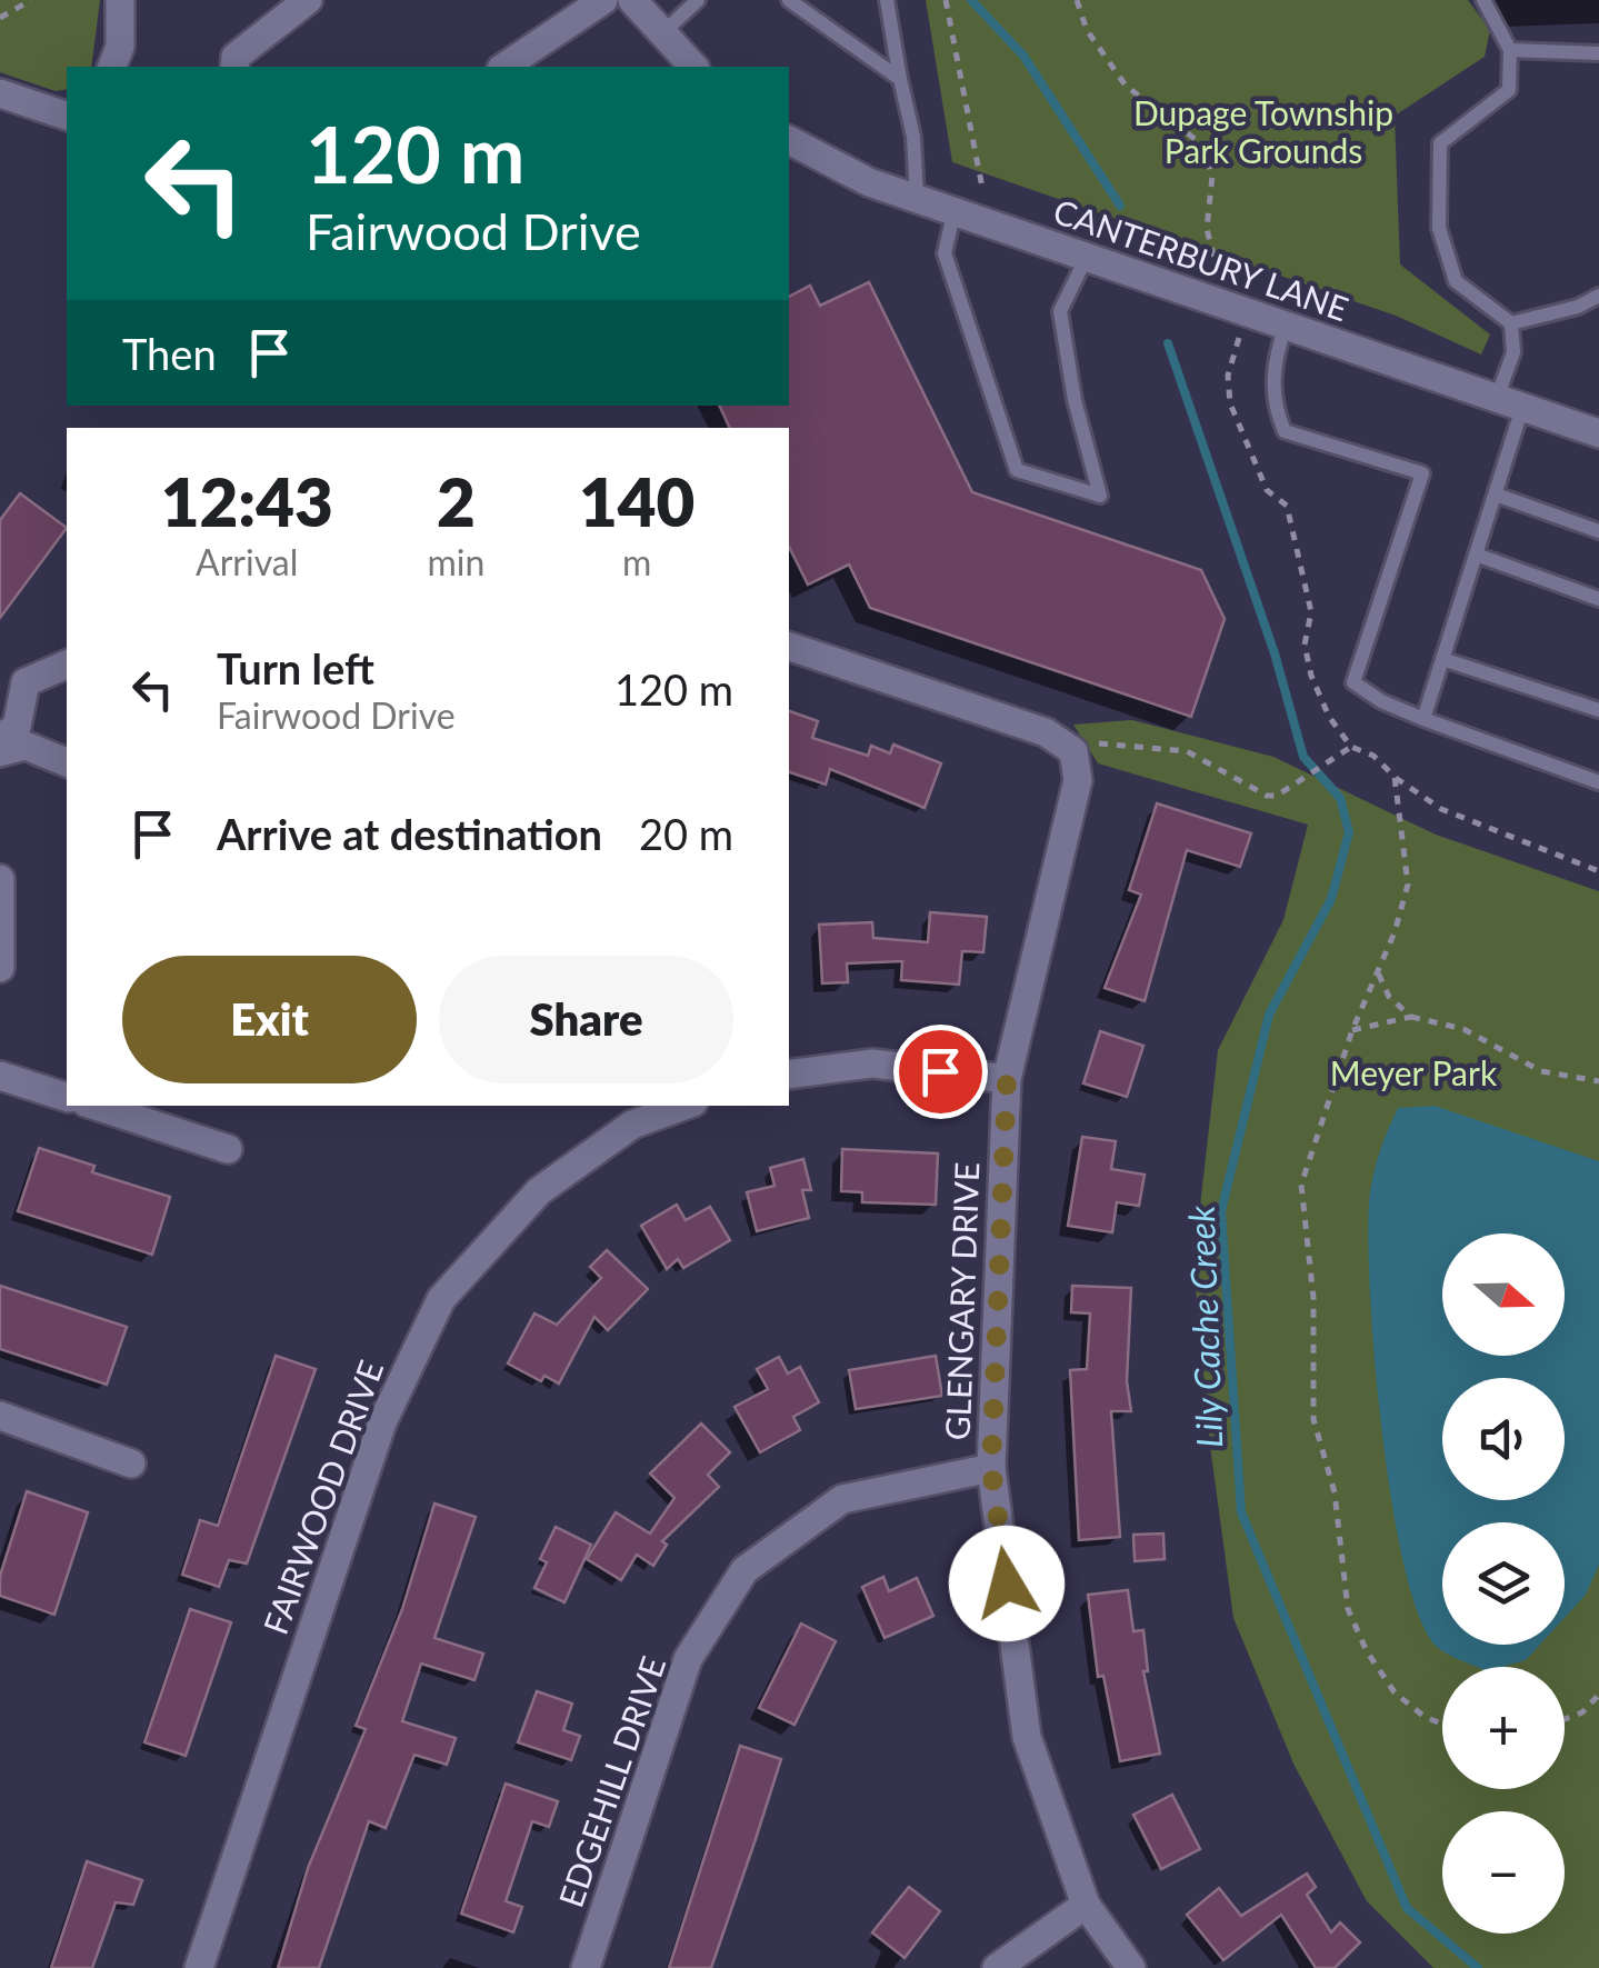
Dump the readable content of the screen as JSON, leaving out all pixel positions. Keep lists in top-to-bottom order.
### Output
{
  "streets": {
    "street": [
      "CANTERBURY LANE",
      "GLENGARY DRIVE",
      "FAIRWOOD DRIVE",
      "EDGEHILL DRIVE"
    ]
  },
  "crossings": [
    ["GLENGARY DRIVE", "EDGEHILL DRIVE"]
  ],
  "water": ["Lily Cache Creek"],
  "parks": ["Dupage Township Park Grounds", "Meyer Park"],
  "north": "right",
  "page": {
    "turn": ["120 m", "Fairwood Drive"],
    "then": "Then",
    "eta": [
      "12:43",
      "Arrival",
      "2",
      "min",
      "140",
      "m"
    ],
    "list": [
      {
        "name": "Turn left",
        "note": "Fairwood Drive",
        "value": "120 m"
      },
      {
        "name": "Arrive at destination",
        "value": "20 m"
      }
    ],
    "buttons": ["Exit", "Share"],
    "map_buttons": ["+", "−"]
  }
}
